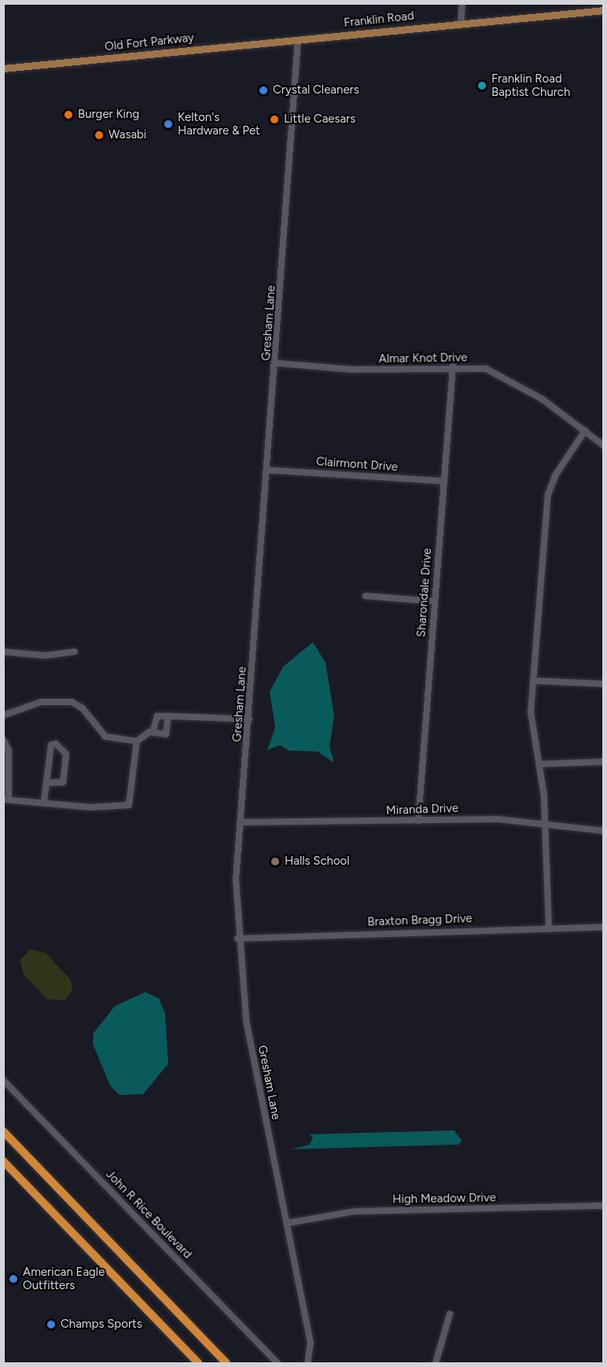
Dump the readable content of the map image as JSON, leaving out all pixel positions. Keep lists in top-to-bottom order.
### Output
{
  "streets": {
    "main road": ["Franklin Road", "Old Fort Parkway"],
    "street": [
      "Gresham Lane",
      "Almar Knot Drive",
      "Clairmont Drive",
      "Sharondale Drive",
      "Miranda Drive",
      "Braxton Bragg Drive",
      "High Meadow Drive",
      "John R Rice Boulevard"
    ]
  },
  "crossings": [
    ["Franklin Road", "Old Fort Parkway"],
    ["Franklin Road", "Gresham Lane"],
    ["Old Fort Parkway", "Gresham Lane"],
    ["Gresham Lane", "Almar Knot Drive"],
    ["Gresham Lane", "Clairmont Drive"],
    ["Gresham Lane", "Miranda Drive"],
    ["Gresham Lane", "Braxton Bragg Drive"],
    ["Gresham Lane", "High Meadow Drive"],
    ["Almar Knot Drive", "Sharondale Drive"],
    ["Clairmont Drive", "Sharondale Drive"],
    ["Sharondale Drive", "Miranda Drive"]
  ],
  "places": [
    "Franklin Road Baptist Church",
    "Crystal Cleaners",
    "Burger King",
    "Little Caesars",
    "Kelton's Hardware & Pet",
    "Wasabi",
    "Halls School",
    "American Eagle Outfitters",
    "Champs Sports"
  ]
}
